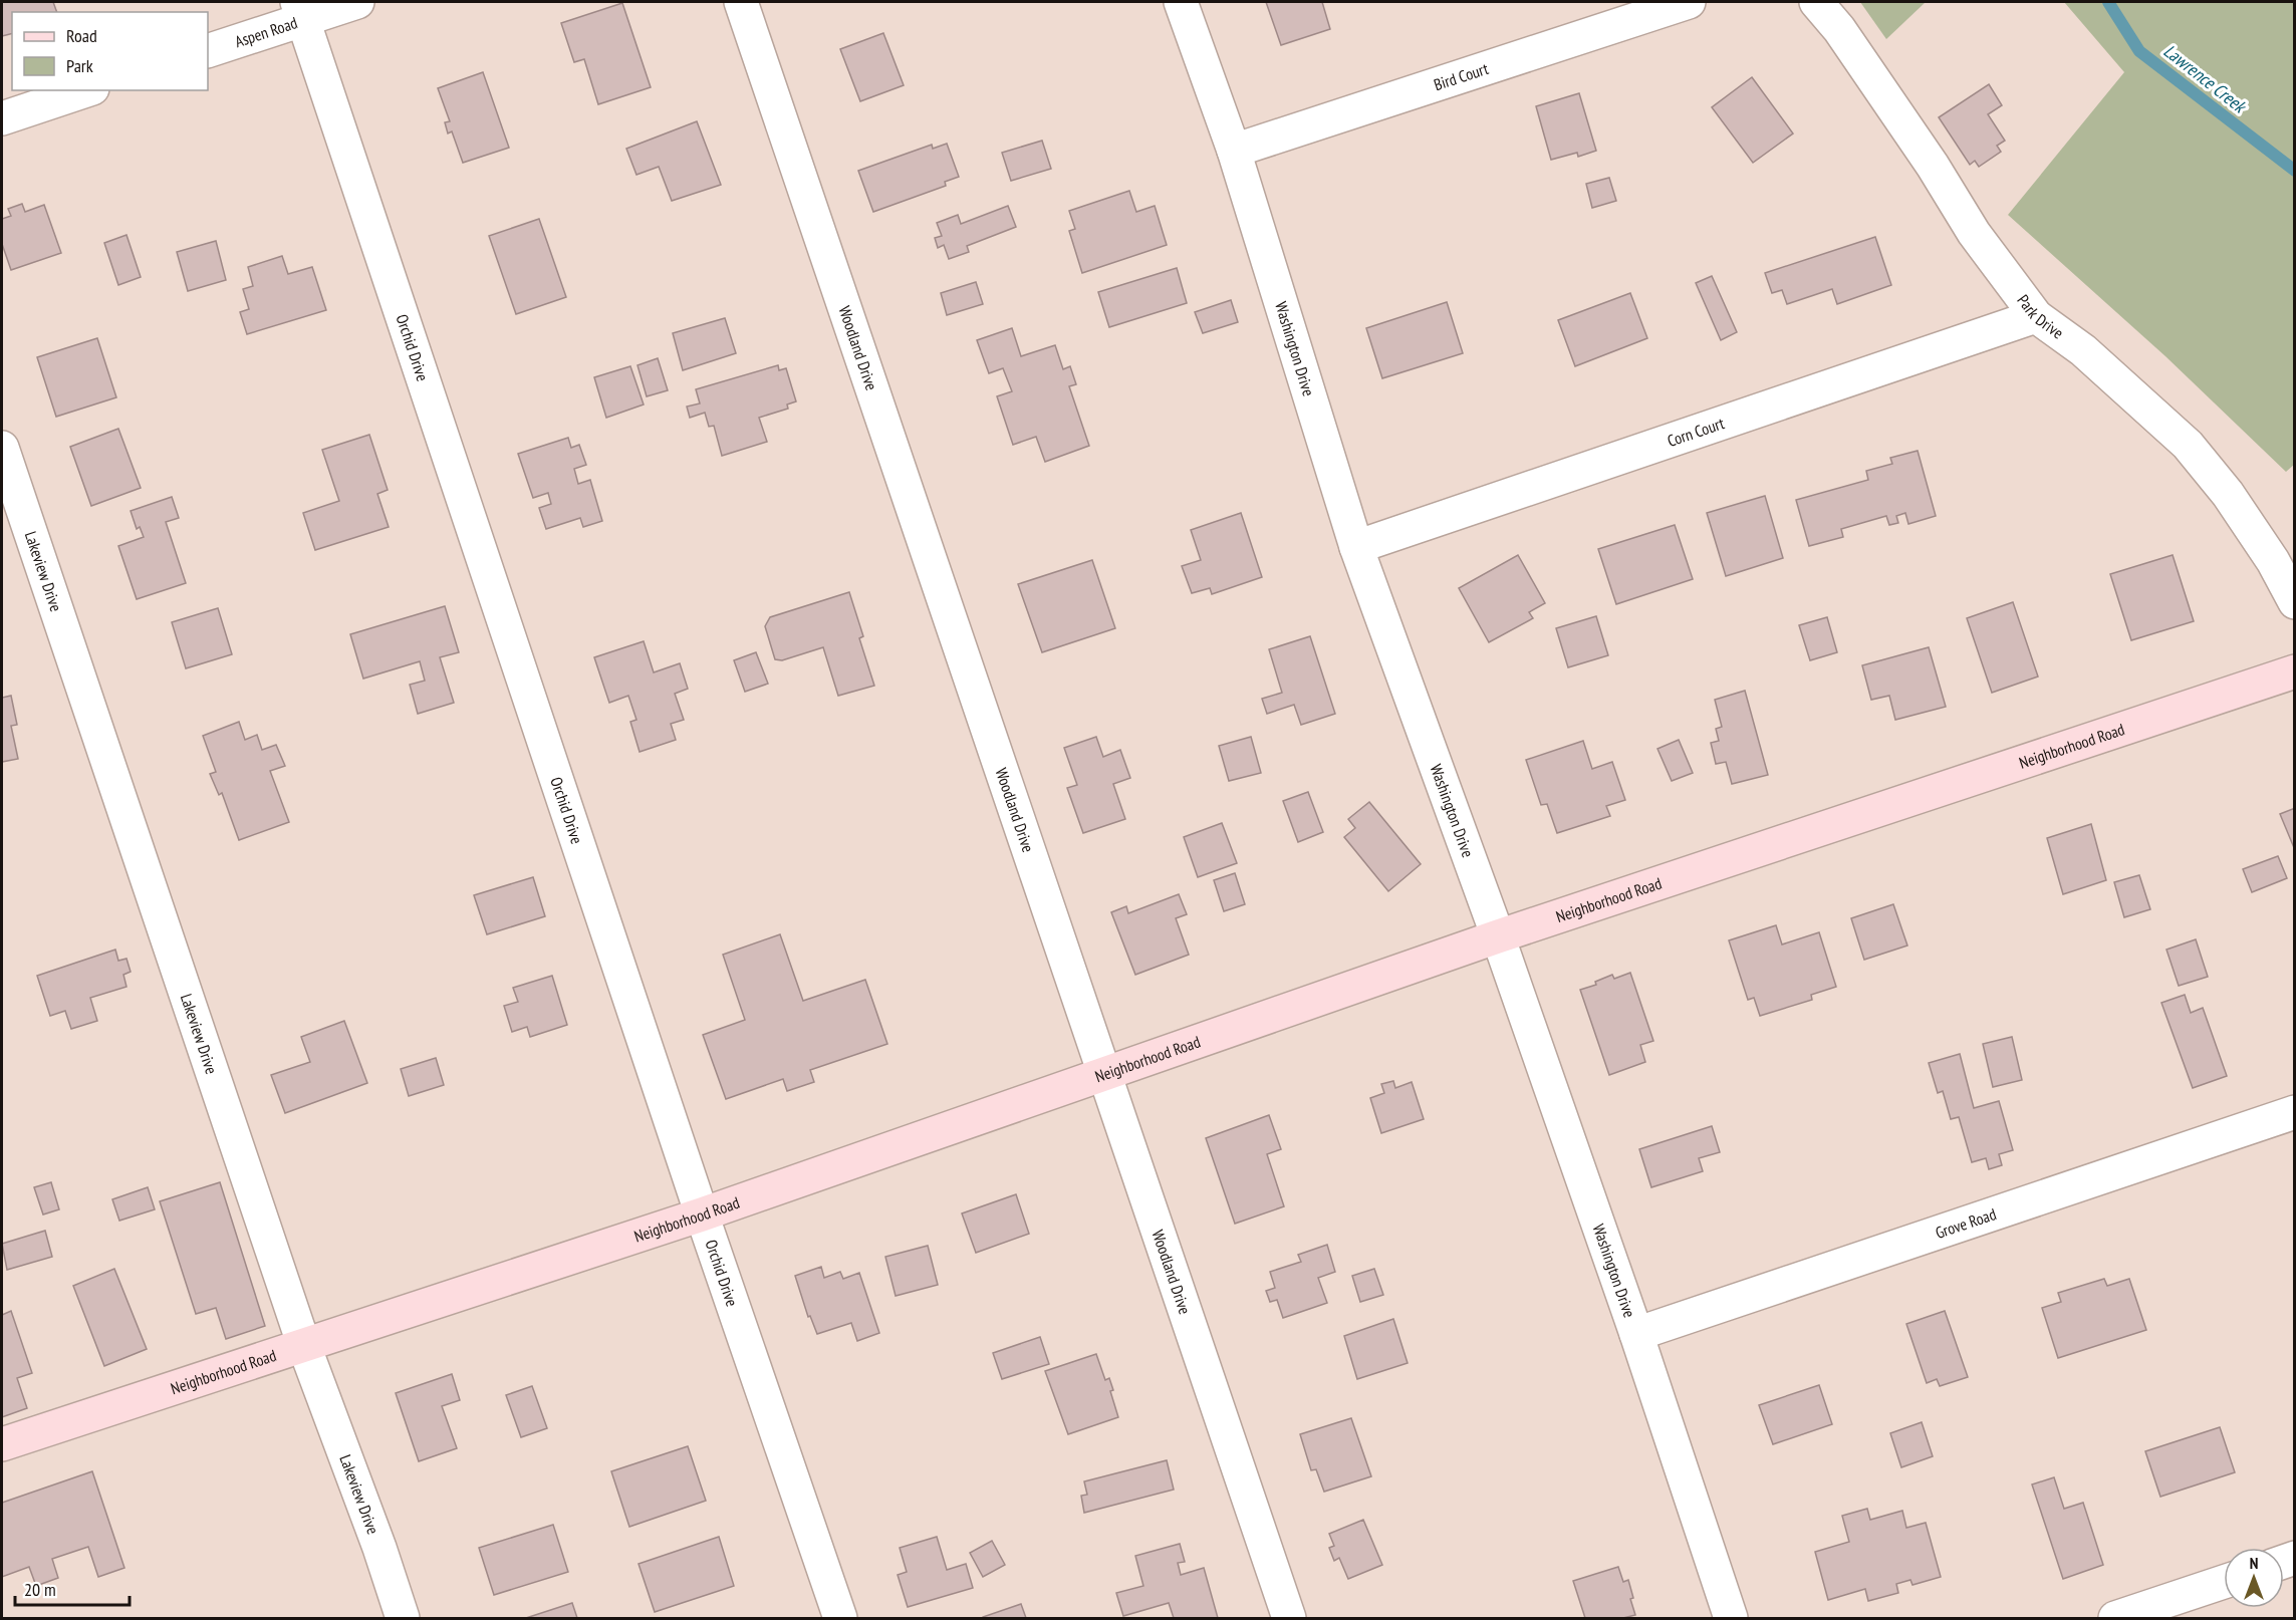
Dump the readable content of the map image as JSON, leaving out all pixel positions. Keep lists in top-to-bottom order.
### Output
{
  "streets": {
    "street": [
      "Aspen Road",
      "Bird Court",
      "Park Drive",
      "Orchid Drive",
      "Woodland Drive",
      "Washington Drive",
      "Corn Court",
      "Lakeview Drive",
      "Neighborhood Road",
      "Grove Road"
    ]
  },
  "crossings": [
    ["Aspen Road", "Orchid Drive"],
    ["Bird Court", "Washington Drive"],
    ["Park Drive", "Corn Court"],
    ["Orchid Drive", "Neighborhood Road"],
    ["Woodland Drive", "Neighborhood Road"],
    ["Washington Drive", "Corn Court"],
    ["Washington Drive", "Neighborhood Road"],
    ["Washington Drive", "Grove Road"],
    ["Lakeview Drive", "Neighborhood Road"]
  ],
  "water": ["Lawrence Creek"],
  "legend": ["Road", "Park"],
  "scale_bar": "20 m",
  "north": "top"
}
